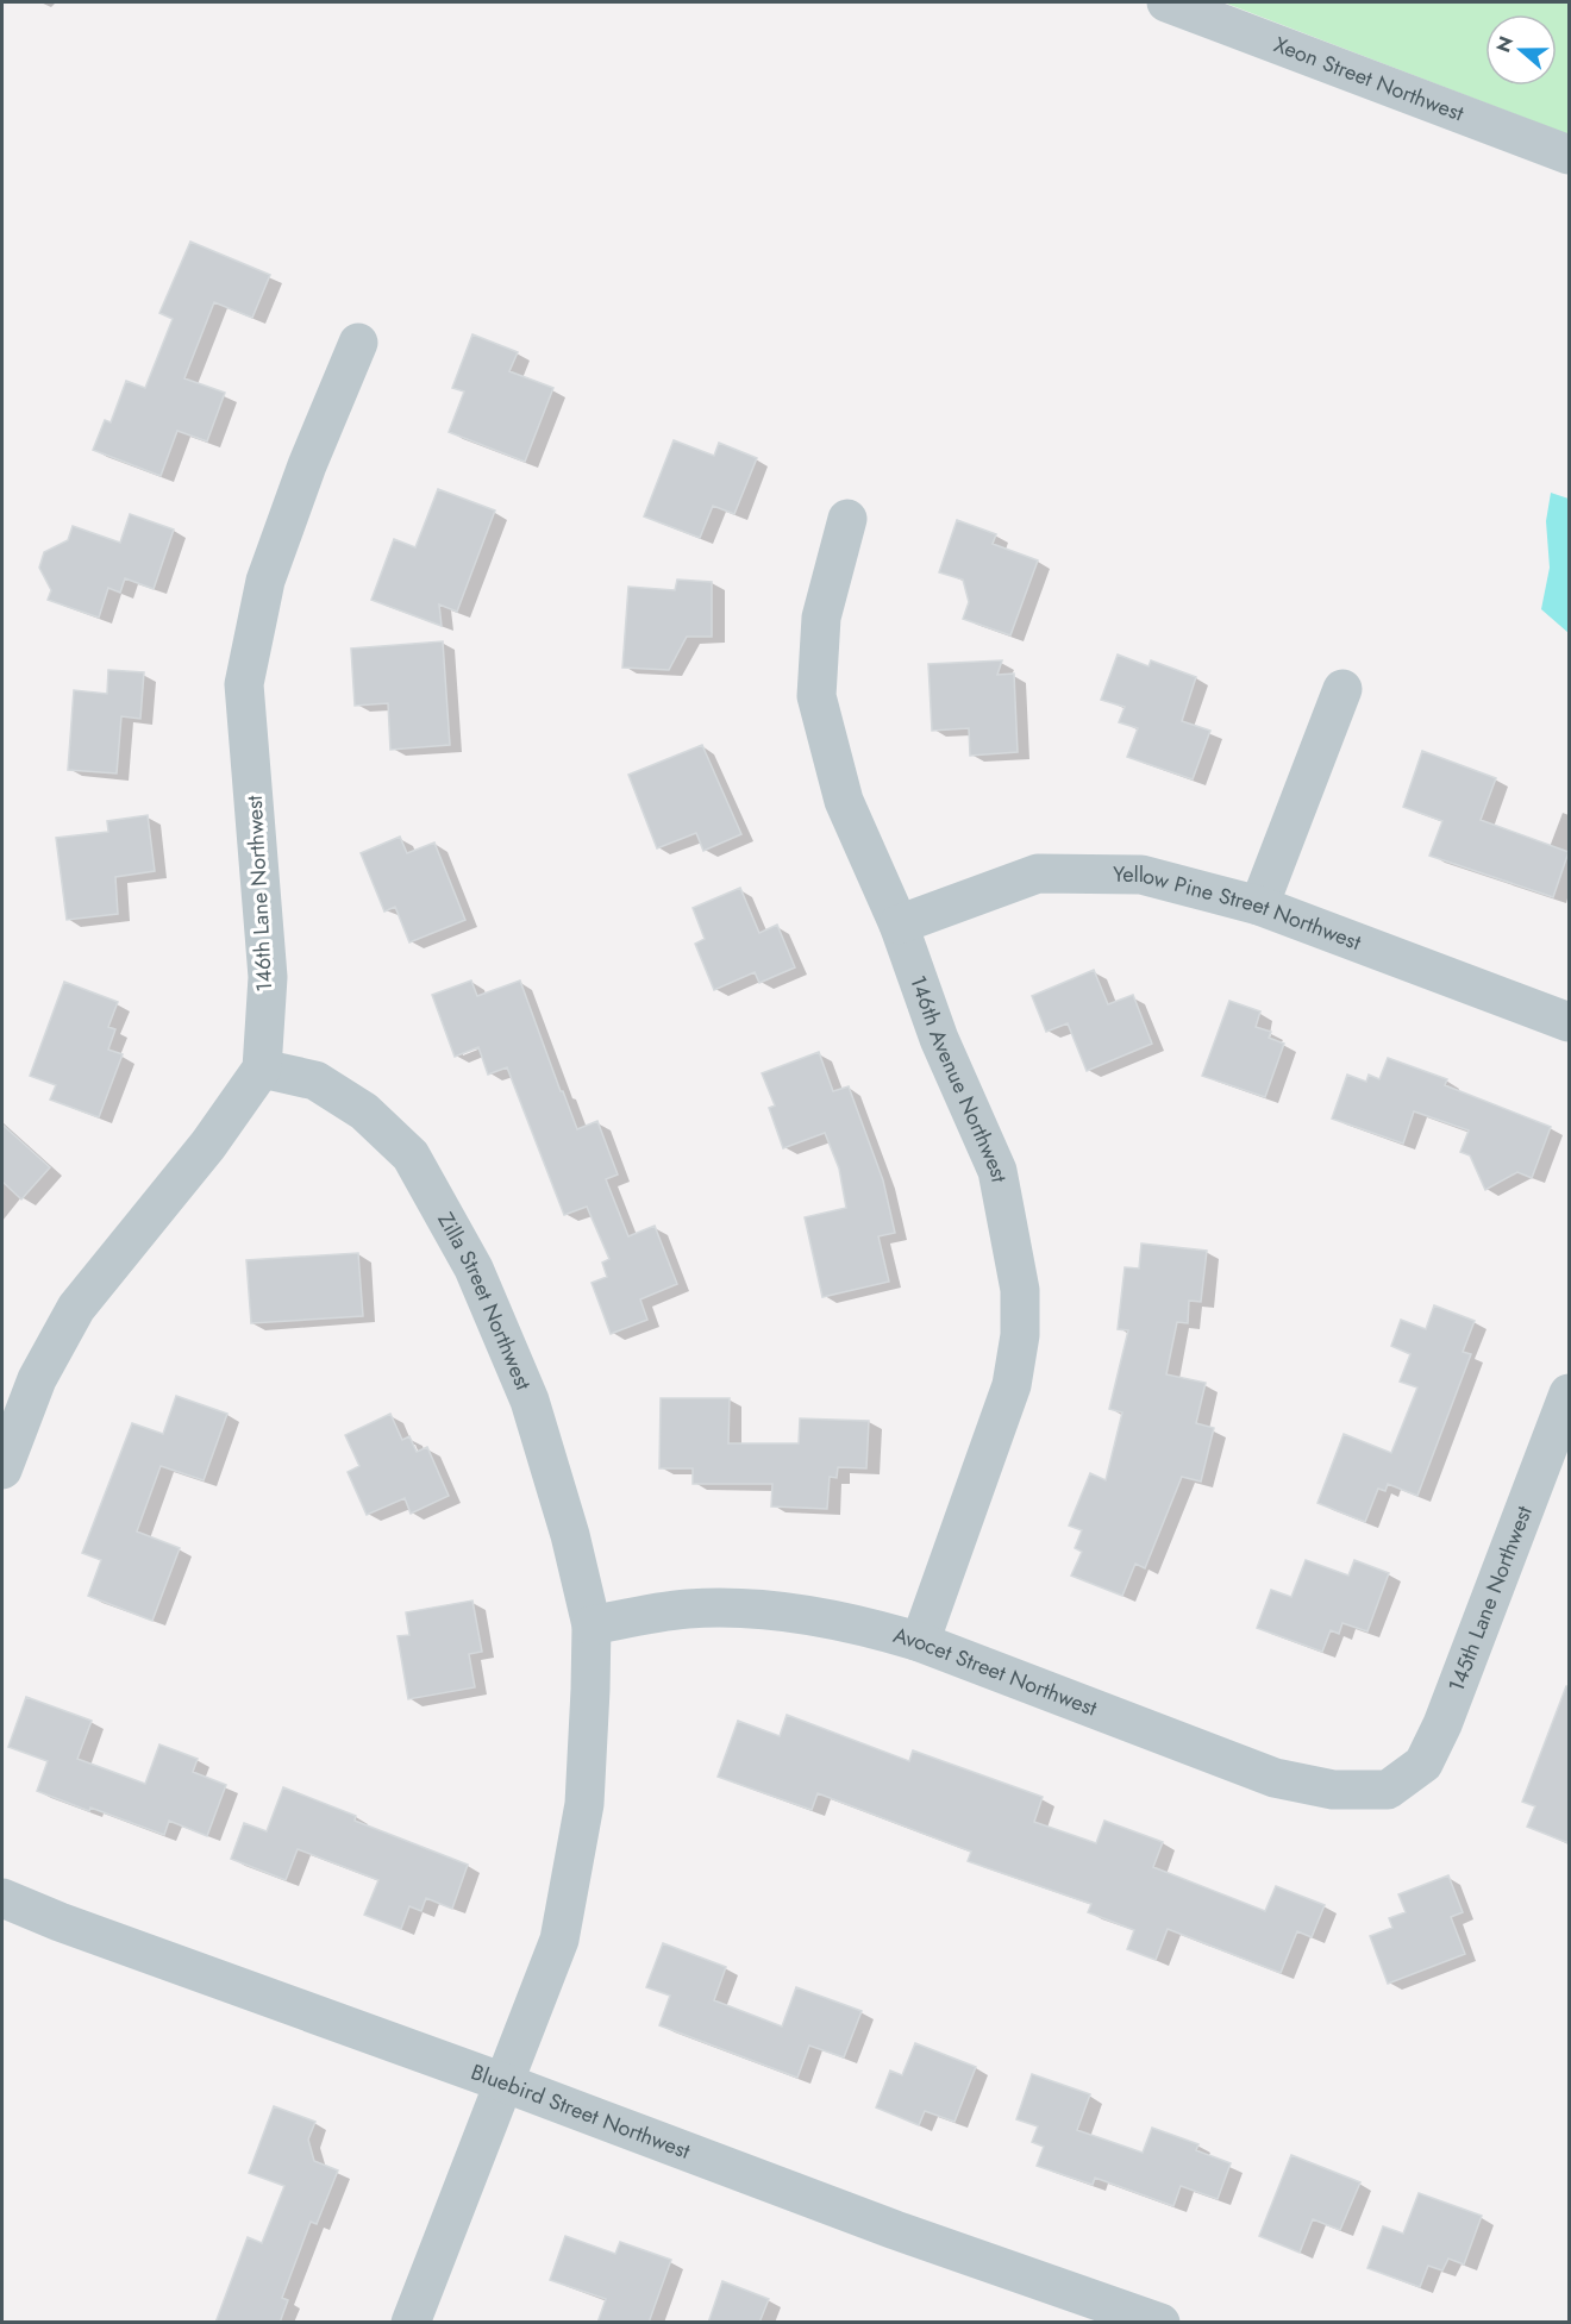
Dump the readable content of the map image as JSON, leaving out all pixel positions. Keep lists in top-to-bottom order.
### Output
{
  "streets": {
    "street": [
      "Xeon Street Northwest",
      "146th Lane Northwest",
      "Yellow Pine Street Northwest",
      "146th Avenue Northwest",
      "Zilla Street Northwest",
      "145th Lane Northwest",
      "Avocet Street Northwest",
      "Bluebird Street Northwest"
    ]
  },
  "crossings": [
    ["146th Lane Northwest", "Zilla Street Northwest"],
    ["Yellow Pine Street Northwest", "146th Avenue Northwest"],
    ["146th Avenue Northwest", "Avocet Street Northwest"],
    ["Zilla Street Northwest", "Avocet Street Northwest"],
    ["145th Lane Northwest", "Avocet Street Northwest"]
  ],
  "north": "left"
}
